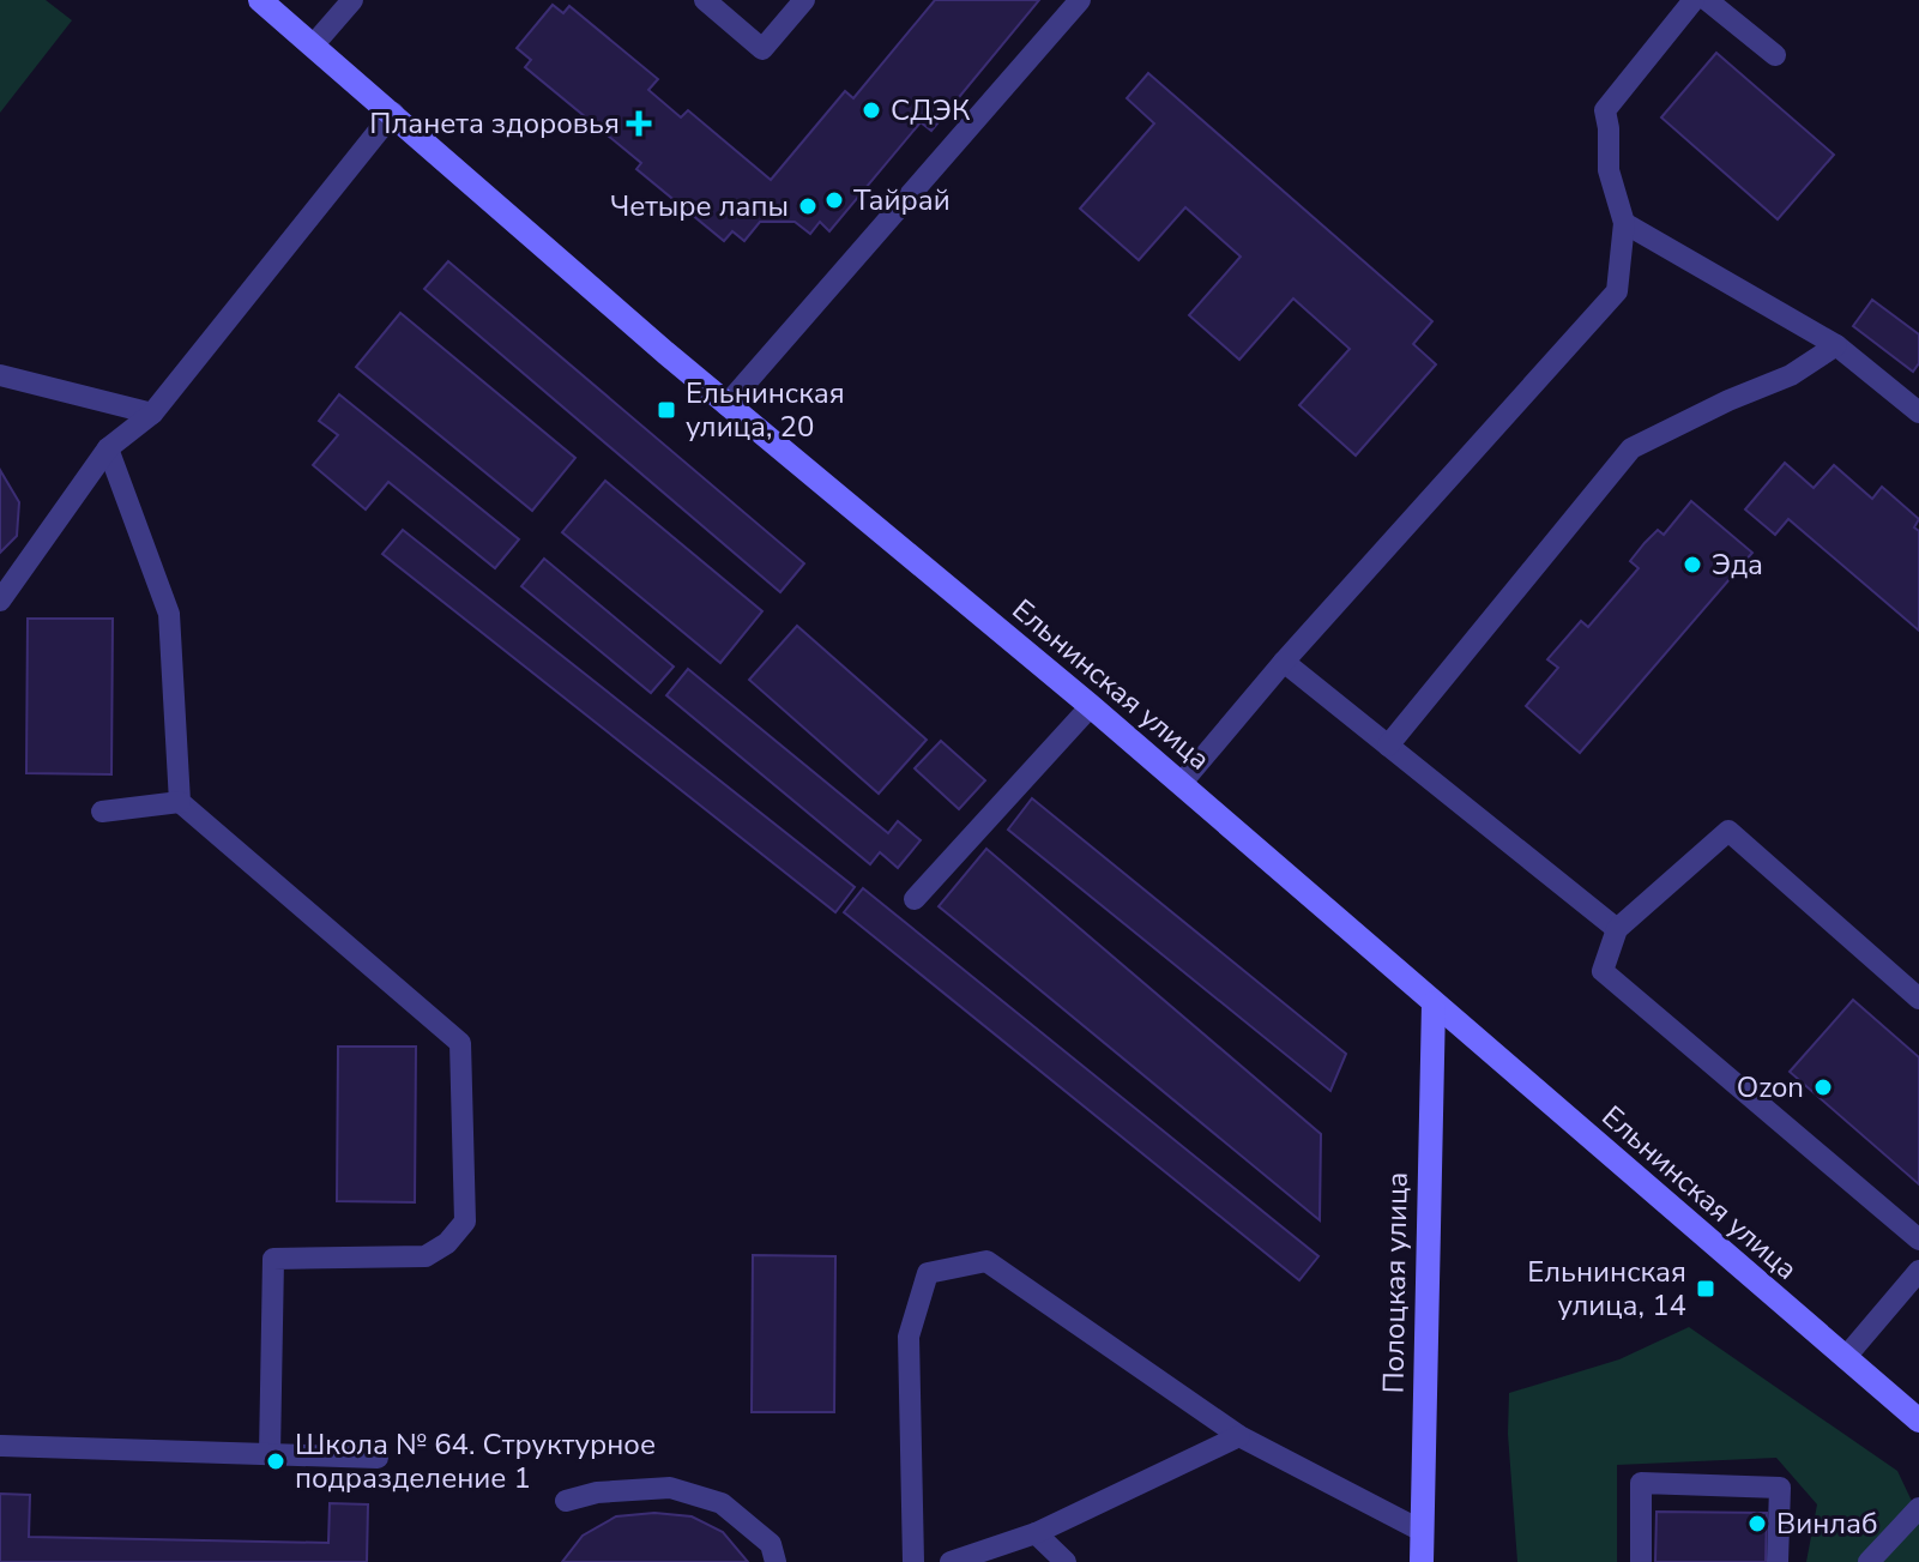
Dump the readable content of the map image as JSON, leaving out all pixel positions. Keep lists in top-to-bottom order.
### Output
{
  "streets": {
    "street": ["Ельнинская улица", "Полоцкая улица"]
  },
  "crossings": [
    ["Ельнинская улица", "Полоцкая улица"]
  ],
  "places": {
    "other": [
      "СДЭК",
      "Тайрай",
      "Четыре лапы",
      "Эда",
      "Ozon",
      "Школа № 64. Структурное подразделение 1",
      "Винлаб"
    ],
    "health": ["Планета здоровья"],
    "transit": ["Ельнинская улица, 20", "Ельнинская улица, 14"]
  }
}
